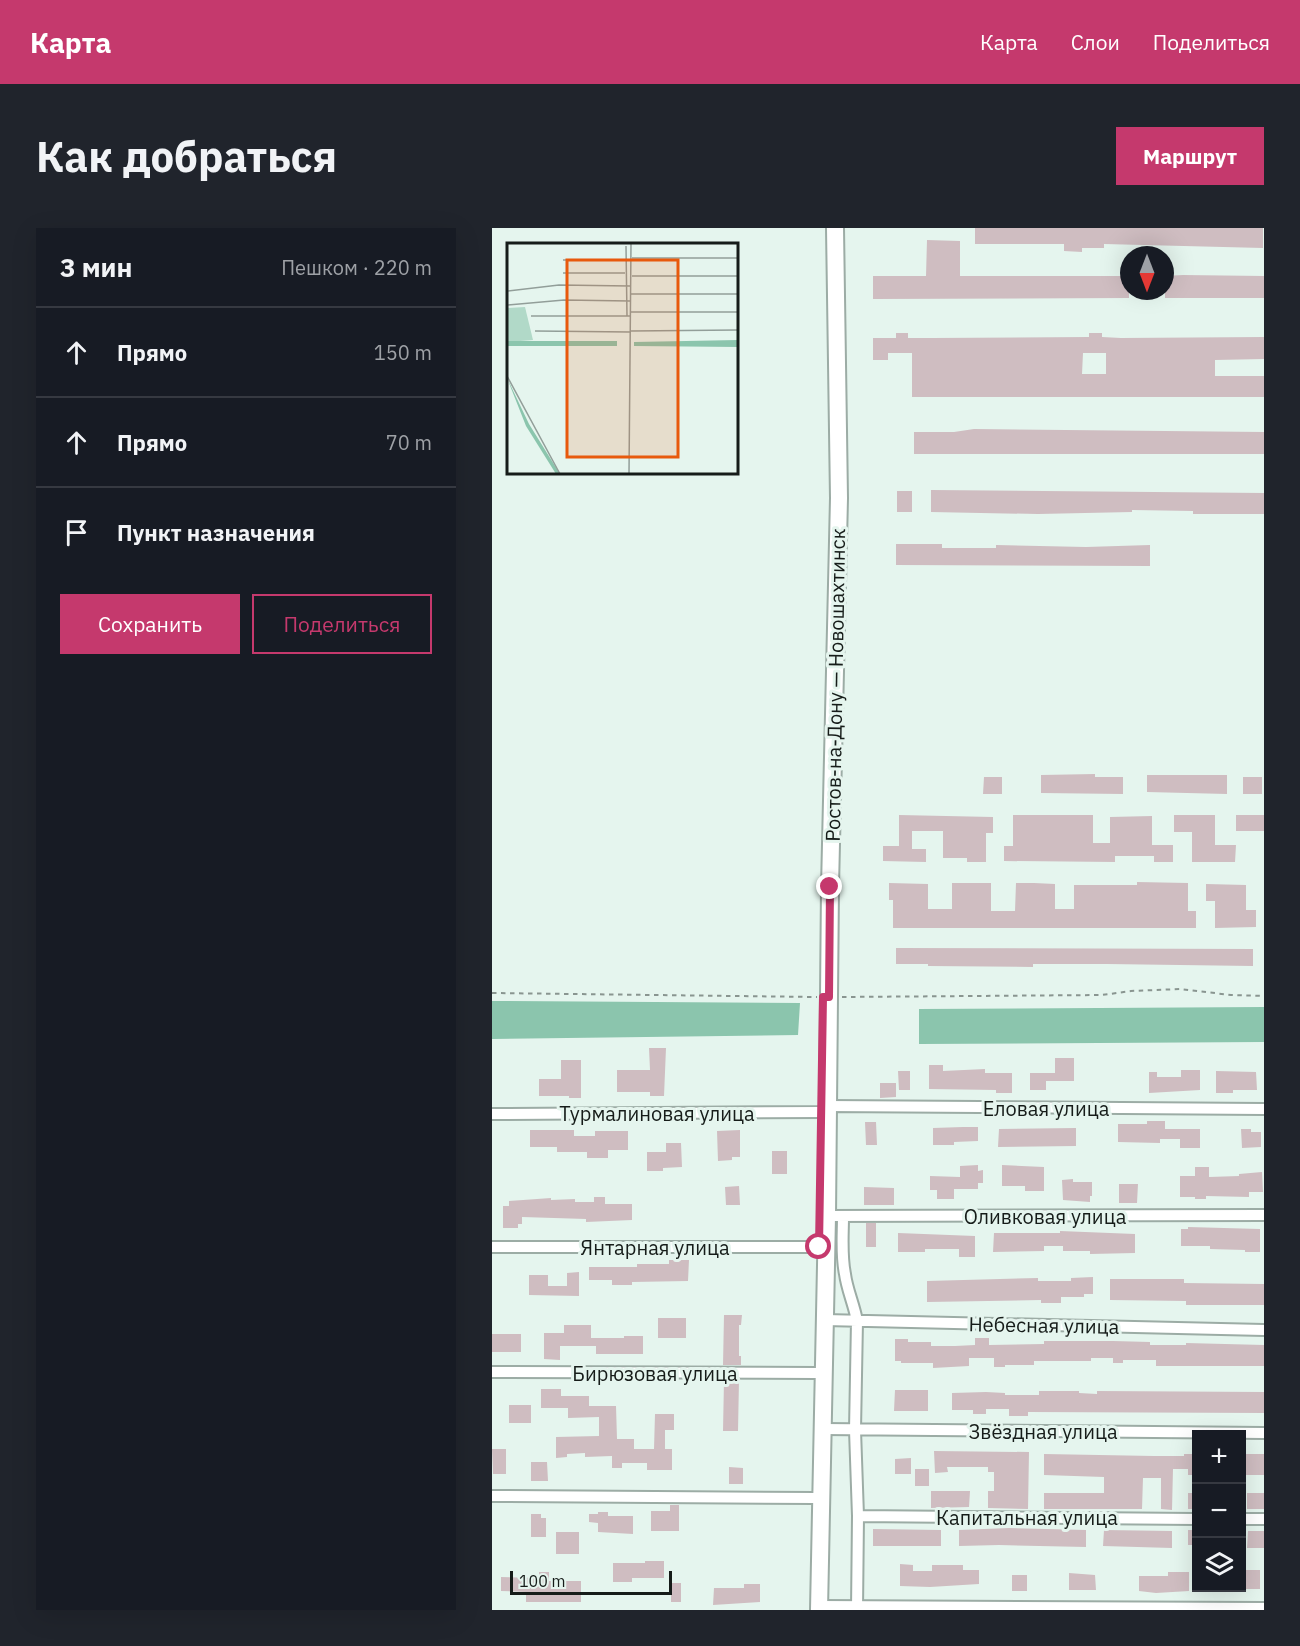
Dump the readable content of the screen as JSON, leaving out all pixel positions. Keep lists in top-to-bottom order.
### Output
{
  "streets": {
    "main road": ["Ростов-на-Дону — Новошахтинск"],
    "street": [
      "Еловая улица",
      "Турмалиновая улица",
      "Оливковая улица",
      "Янтарная улица",
      "Небесная улица",
      "Бирюзовая улица",
      "Звёздная улица",
      "Капитальная улица"
    ]
  },
  "crossings": [
    ["Ростов-на-Дону — Новошахтинск", "Еловая улица"],
    ["Ростов-на-Дону — Новошахтинск", "Турмалиновая улица"],
    ["Ростов-на-Дону — Новошахтинск", "Оливковая улица"],
    ["Ростов-на-Дону — Новошахтинск", "Янтарная улица"],
    ["Ростов-на-Дону — Новошахтинск", "Небесная улица"],
    ["Ростов-на-Дону — Новошахтинск", "Бирюзовая улица"],
    ["Ростов-на-Дону — Новошахтинск", "Звёздная улица"],
    ["Еловая улица", "Турмалиновая улица"]
  ],
  "scale_bar": "100 m",
  "north": "bottom",
  "page": {
    "header": "Карта",
    "nav": ["Карта", "Слои", "Поделиться"],
    "buttons": [
      "Маршрут",
      ["Сохранить", "Поделиться"]
    ],
    "title": "Как добраться",
    "heading": ["3 мин", "Пешком · 220 m"],
    "list": [
      ["Прямо", "150 m"],
      ["Прямо", "70 m"],
      "Пункт назначения"
    ],
    "map_buttons": ["+", "−"],
    "scale": "100 m"
  }
}
